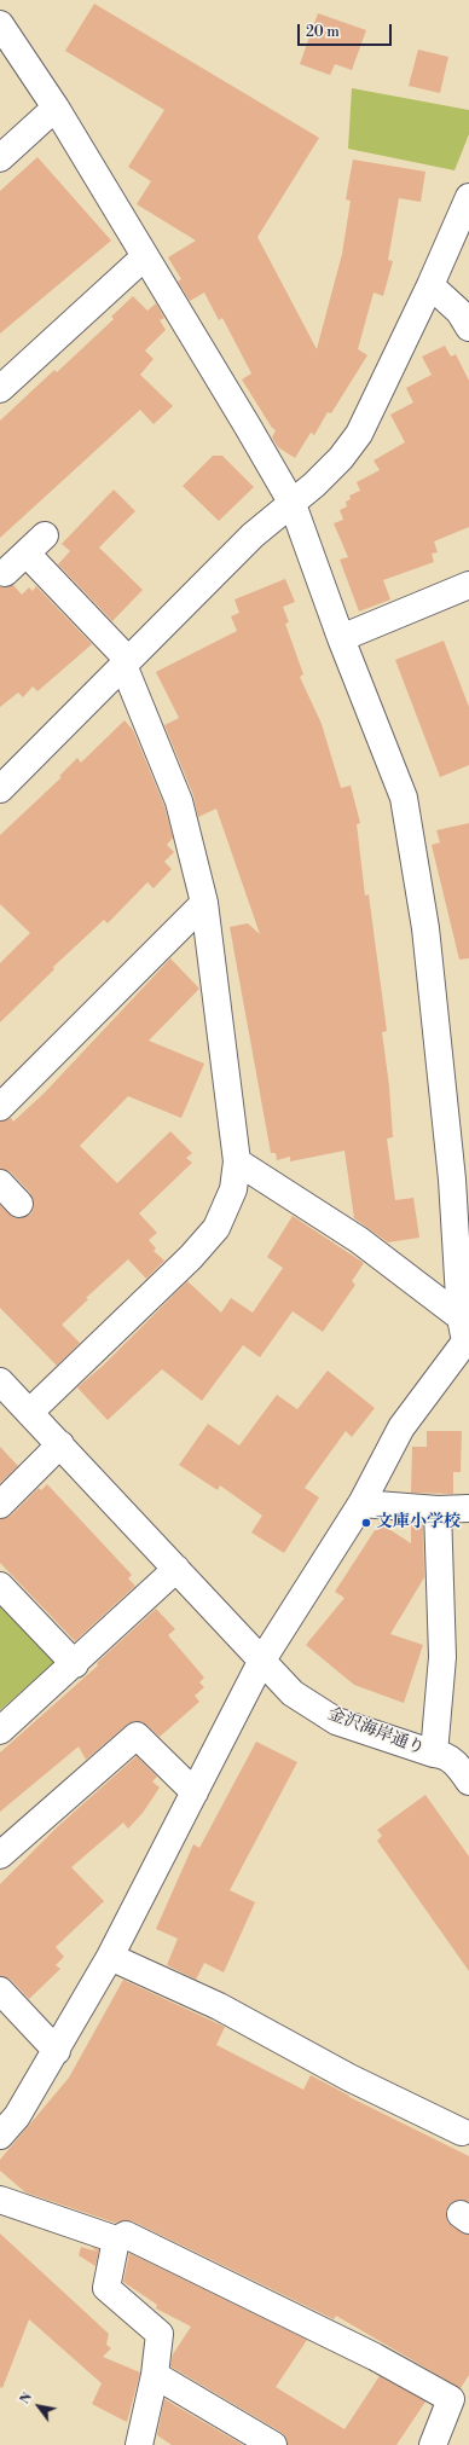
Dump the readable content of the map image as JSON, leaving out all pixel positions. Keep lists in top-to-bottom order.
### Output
{
  "streets": {
    "street": ["金沢海岸通り"]
  },
  "places": ["文庫小学校"],
  "scale_bar": "20 m",
  "north": "top left"
}
